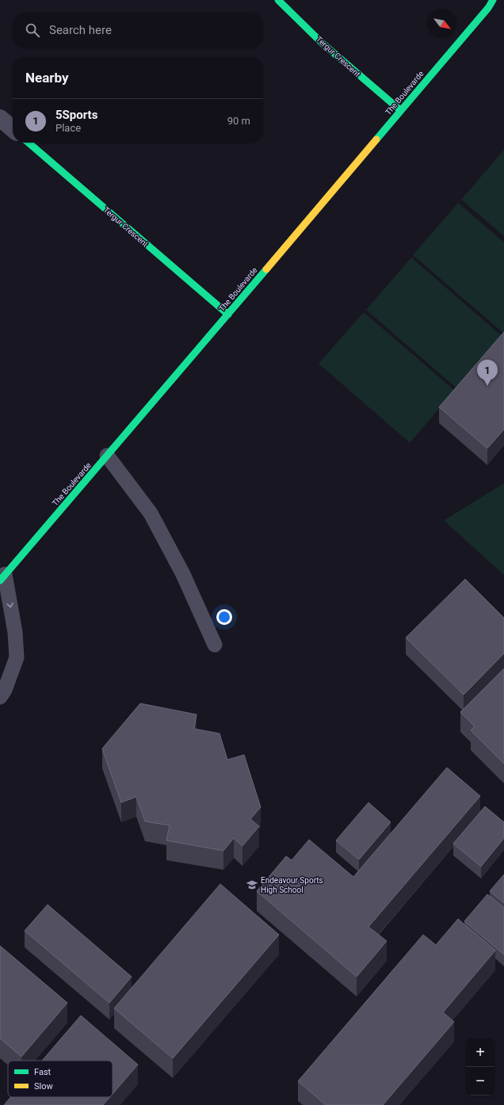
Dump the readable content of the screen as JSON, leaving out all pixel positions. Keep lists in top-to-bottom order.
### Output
{
  "streets": {
    "main road": ["Tergur Crescent", "The Boulevarde"]
  },
  "crossings": [
    ["Tergur Crescent", "The Boulevarde"]
  ],
  "places": {
    "school or university": ["Endeavour Sports High School"]
  },
  "legend": ["Fast", "Slow"],
  "north": "bottom right",
  "page": {
    "search": "Search here",
    "heading": "Nearby",
    "list": [
      {
        "mark": "1",
        "name": "5Sports",
        "note": "Place",
        "value": "90 m"
      }
    ],
    "pins": "1",
    "map_buttons": ["+", "−"]
  }
}
